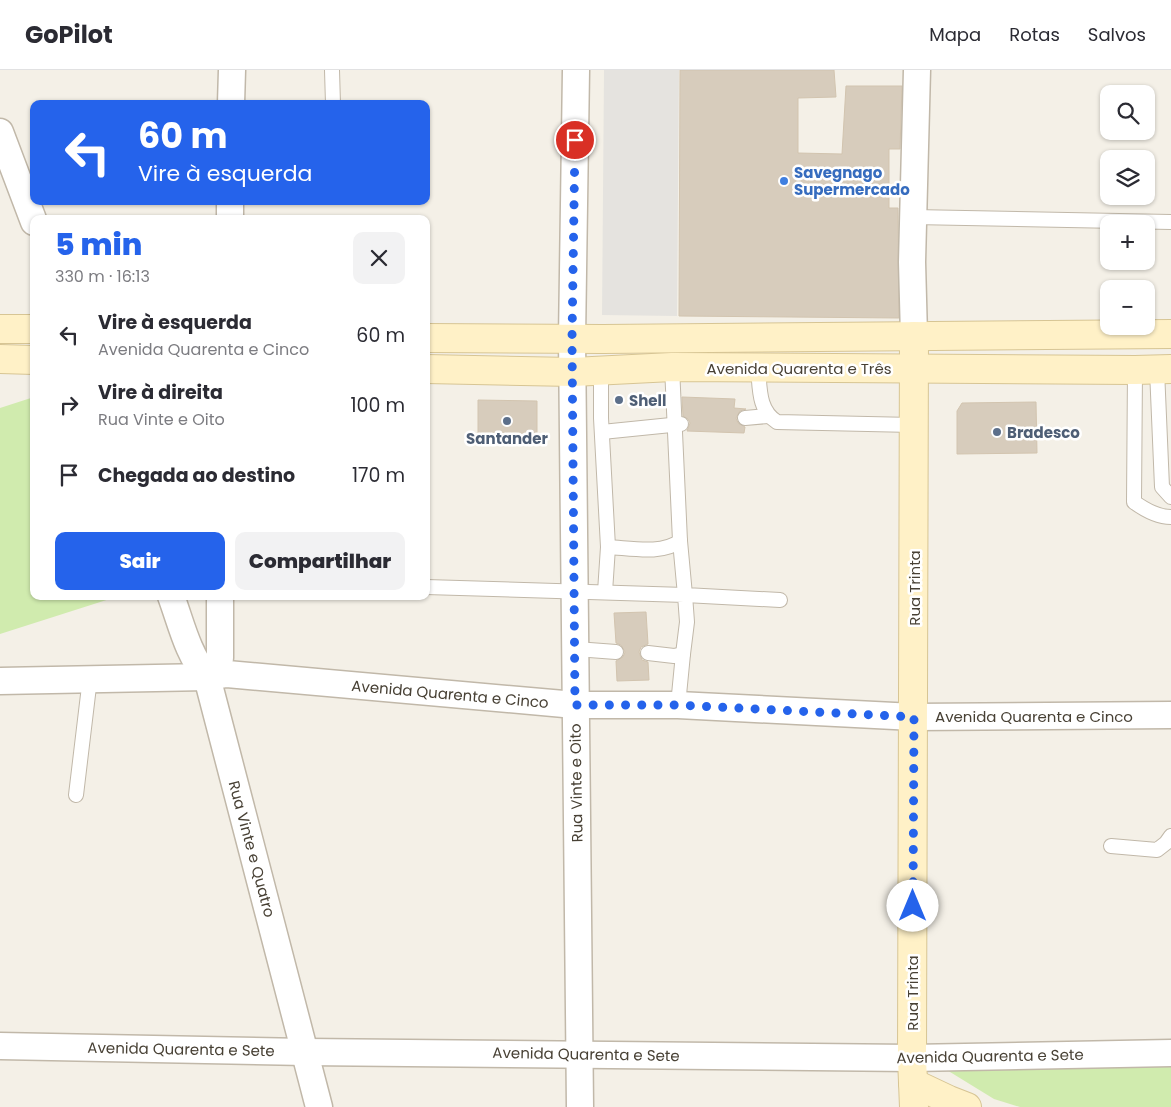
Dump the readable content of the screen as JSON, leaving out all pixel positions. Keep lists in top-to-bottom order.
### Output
{
  "streets": {
    "main road": ["Avenida Quarenta e Três", "Rua Trinta"],
    "street": [
      "Avenida Quarenta e Cinco",
      "Rua Vinte e Oito",
      "Rua Vinte e Quatro",
      "Avenida Quarenta e Sete"
    ]
  },
  "crossings": [
    ["Avenida Quarenta e Três", "Rua Trinta"],
    ["Avenida Quarenta e Três", "Rua Vinte e Oito"],
    ["Rua Trinta", "Avenida Quarenta e Cinco"],
    ["Rua Trinta", "Avenida Quarenta e Sete"],
    ["Avenida Quarenta e Cinco", "Rua Vinte e Oito"],
    ["Avenida Quarenta e Cinco", "Rua Vinte e Quatro"],
    ["Rua Vinte e Oito", "Avenida Quarenta e Sete"],
    ["Rua Vinte e Quatro", "Avenida Quarenta e Sete"]
  ],
  "places": [
    "Savegnago Supermercado",
    "Shell",
    "Santander",
    "Bradesco"
  ],
  "page": {
    "header": "GoPilot",
    "nav": ["Mapa", "Rotas", "Salvos"],
    "map_buttons": ["+", "−"],
    "turn": ["60 m", "Vire à esquerda"],
    "heading": ["5 min", "330 m · 16:13"],
    "list": [
      {
        "name": "Vire à esquerda",
        "note": "Avenida Quarenta e Cinco",
        "value": "60 m"
      },
      {
        "name": "Vire à direita",
        "note": "Rua Vinte e Oito",
        "value": "100 m"
      },
      {
        "name": "Chegada ao destino",
        "value": "170 m"
      }
    ],
    "buttons": ["Sair", "Compartilhar"]
  }
}
